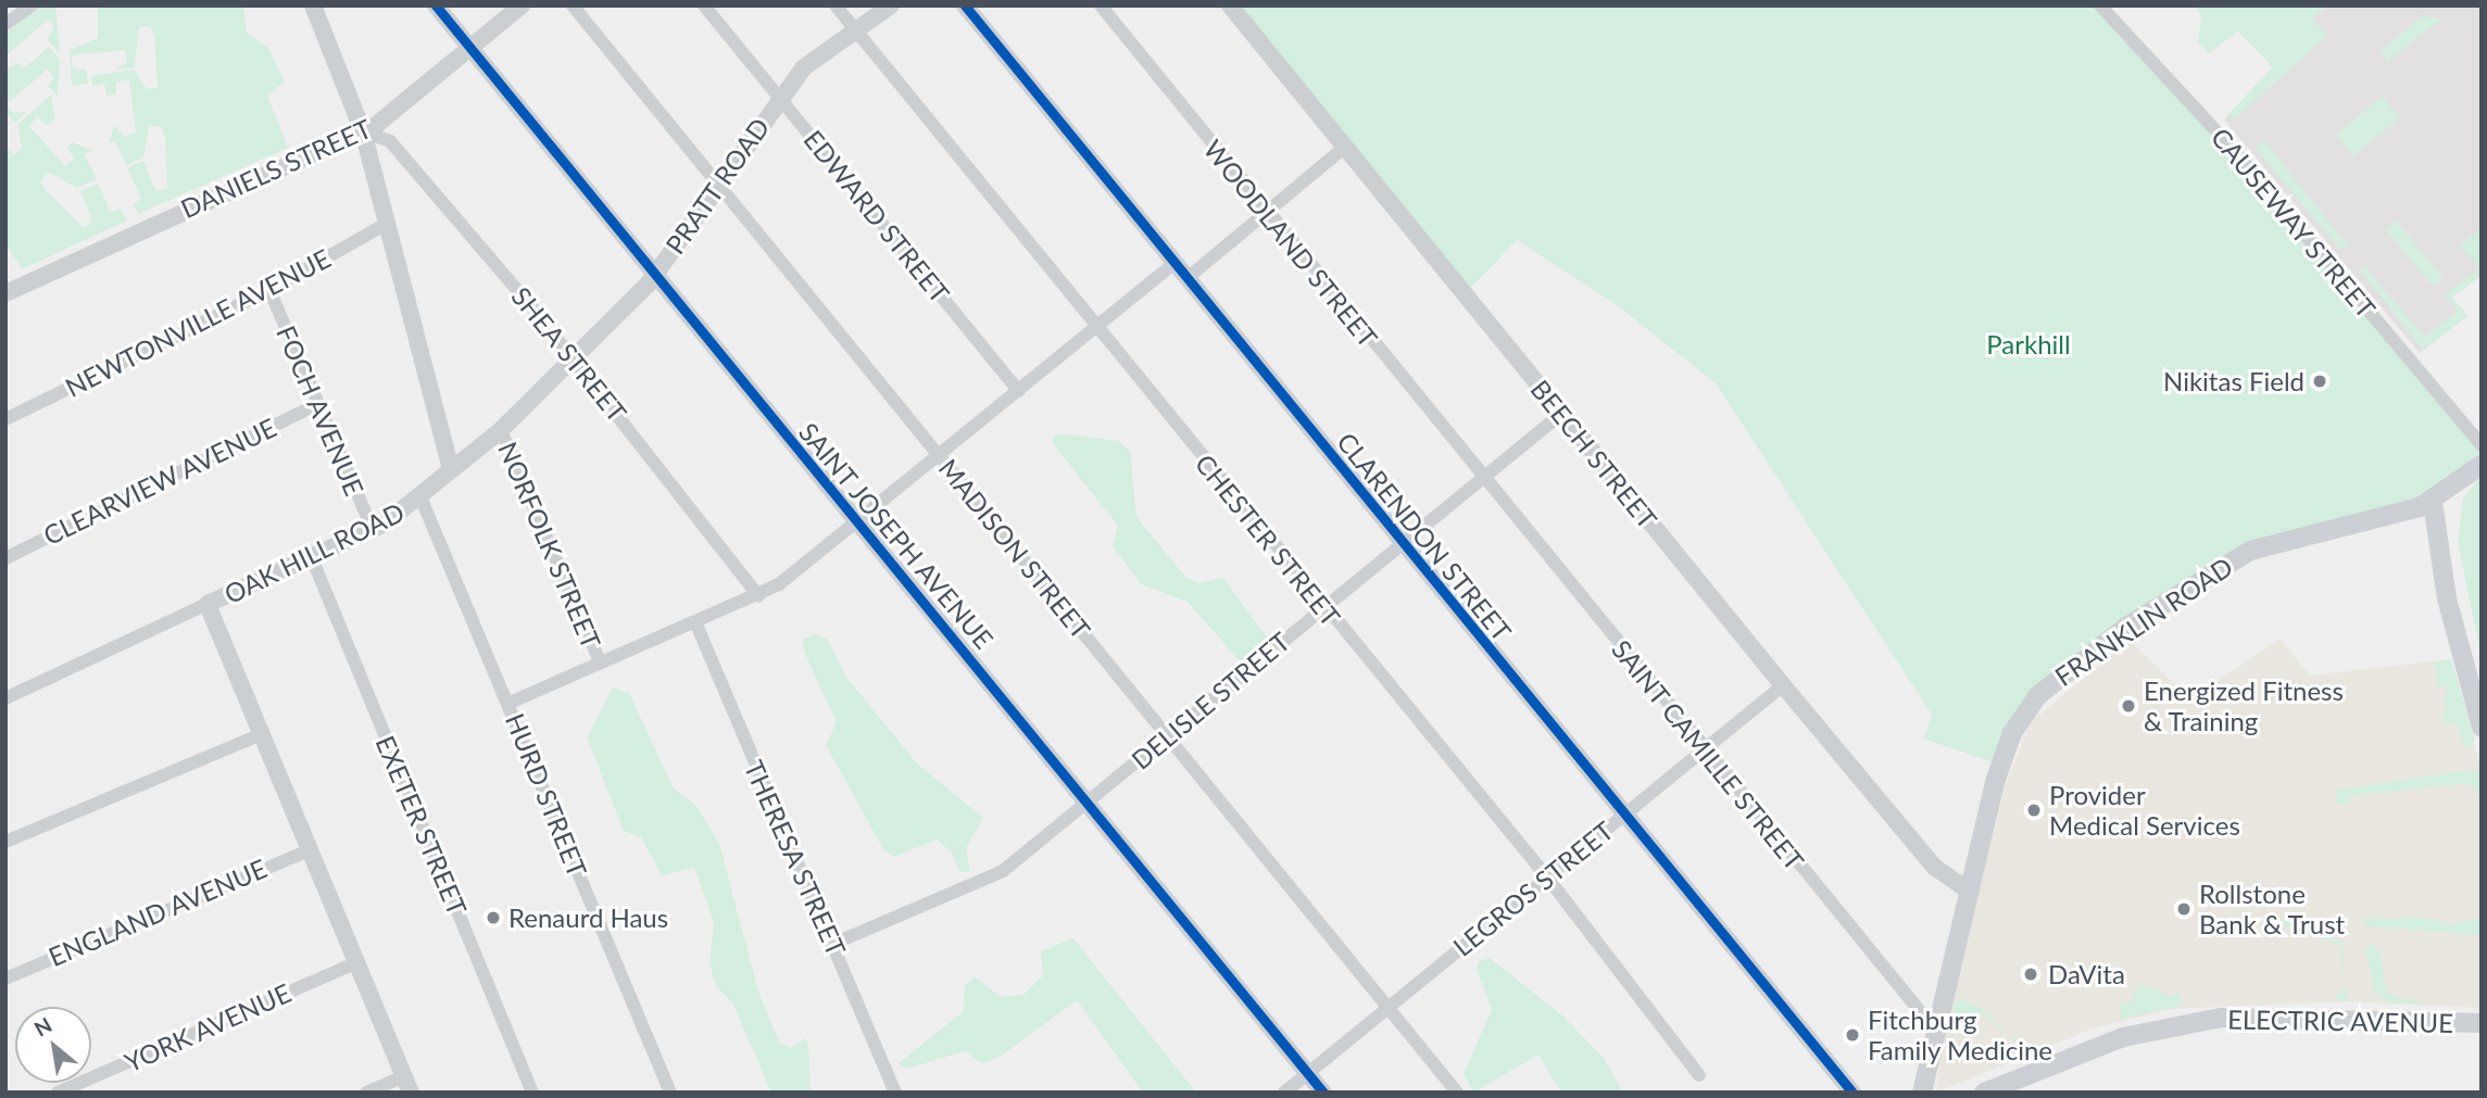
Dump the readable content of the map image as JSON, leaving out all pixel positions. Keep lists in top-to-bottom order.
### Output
{
  "streets": {
    "main road": ["FRANKLIN ROAD", "ELECTRIC AVENUE"],
    "street": [
      "DANIELS STREET",
      "PRATT ROAD",
      "EDWARD STREET",
      "CAUSEWAY STREET",
      "WOODLAND STREET",
      "NEWTONVILLE AVENUE",
      "SHEA STREET",
      "FOCH AVENUE",
      "BEECH STREET",
      "CLEARVIEW AVENUE",
      "SAINT JOSEPH AVENUE",
      "CLARENDON STREET",
      "CHESTER STREET",
      "NORFOLK STREET",
      "MADISON STREET",
      "OAK HILL ROAD",
      "DELISLE STREET",
      "SAINT CAMILLE STREET",
      "HURD STREET",
      "EXETER STREET",
      "THERESA STREET",
      "LEGROS STREET",
      "ENGLAND AVENUE",
      "YORK AVENUE"
    ]
  },
  "crossings": [
    ["DANIELS STREET", "SHEA STREET"],
    ["DANIELS STREET", "SAINT JOSEPH AVENUE"],
    ["PRATT ROAD", "EDWARD STREET"],
    ["PRATT ROAD", "SHEA STREET"],
    ["PRATT ROAD", "SAINT JOSEPH AVENUE"],
    ["PRATT ROAD", "CHESTER STREET"],
    ["PRATT ROAD", "NORFOLK STREET"],
    ["PRATT ROAD", "MADISON STREET"],
    ["PRATT ROAD", "OAK HILL ROAD"],
    ["WOODLAND STREET", "DELISLE STREET"],
    ["WOODLAND STREET", "SAINT CAMILLE STREET"],
    ["NEWTONVILLE AVENUE", "FOCH AVENUE"],
    ["FOCH AVENUE", "CLEARVIEW AVENUE"],
    ["FOCH AVENUE", "OAK HILL ROAD"],
    ["BEECH STREET", "FRANKLIN ROAD"],
    ["BEECH STREET", "DELISLE STREET"],
    ["BEECH STREET", "LEGROS STREET"],
    ["SAINT JOSEPH AVENUE", "DELISLE STREET"],
    ["SAINT JOSEPH AVENUE", "LEGROS STREET"],
    ["CLARENDON STREET", "DELISLE STREET"],
    ["CLARENDON STREET", "LEGROS STREET"],
    ["CHESTER STREET", "DELISLE STREET"],
    ["CHESTER STREET", "LEGROS STREET"],
    ["MADISON STREET", "DELISLE STREET"],
    ["MADISON STREET", "LEGROS STREET"],
    ["OAK HILL ROAD", "HURD STREET"],
    ["OAK HILL ROAD", "EXETER STREET"],
    ["OAK HILL ROAD", "ENGLAND AVENUE"],
    ["OAK HILL ROAD", "YORK AVENUE"],
    ["FRANKLIN ROAD", "SAINT CAMILLE STREET"],
    ["DELISLE STREET", "SAINT CAMILLE STREET"],
    ["DELISLE STREET", "THERESA STREET"],
    ["SAINT CAMILLE STREET", "LEGROS STREET"]
  ],
  "parks": ["Parkhill"],
  "places": [
    "Nikitas Field",
    "Energized Fitness & Training",
    "Provider Medical Services",
    "Rollstone Bank & Trust",
    "Renaurd Haus",
    "DaVita",
    "Fitchburg Family Medicine"
  ],
  "north": "top left"
}
